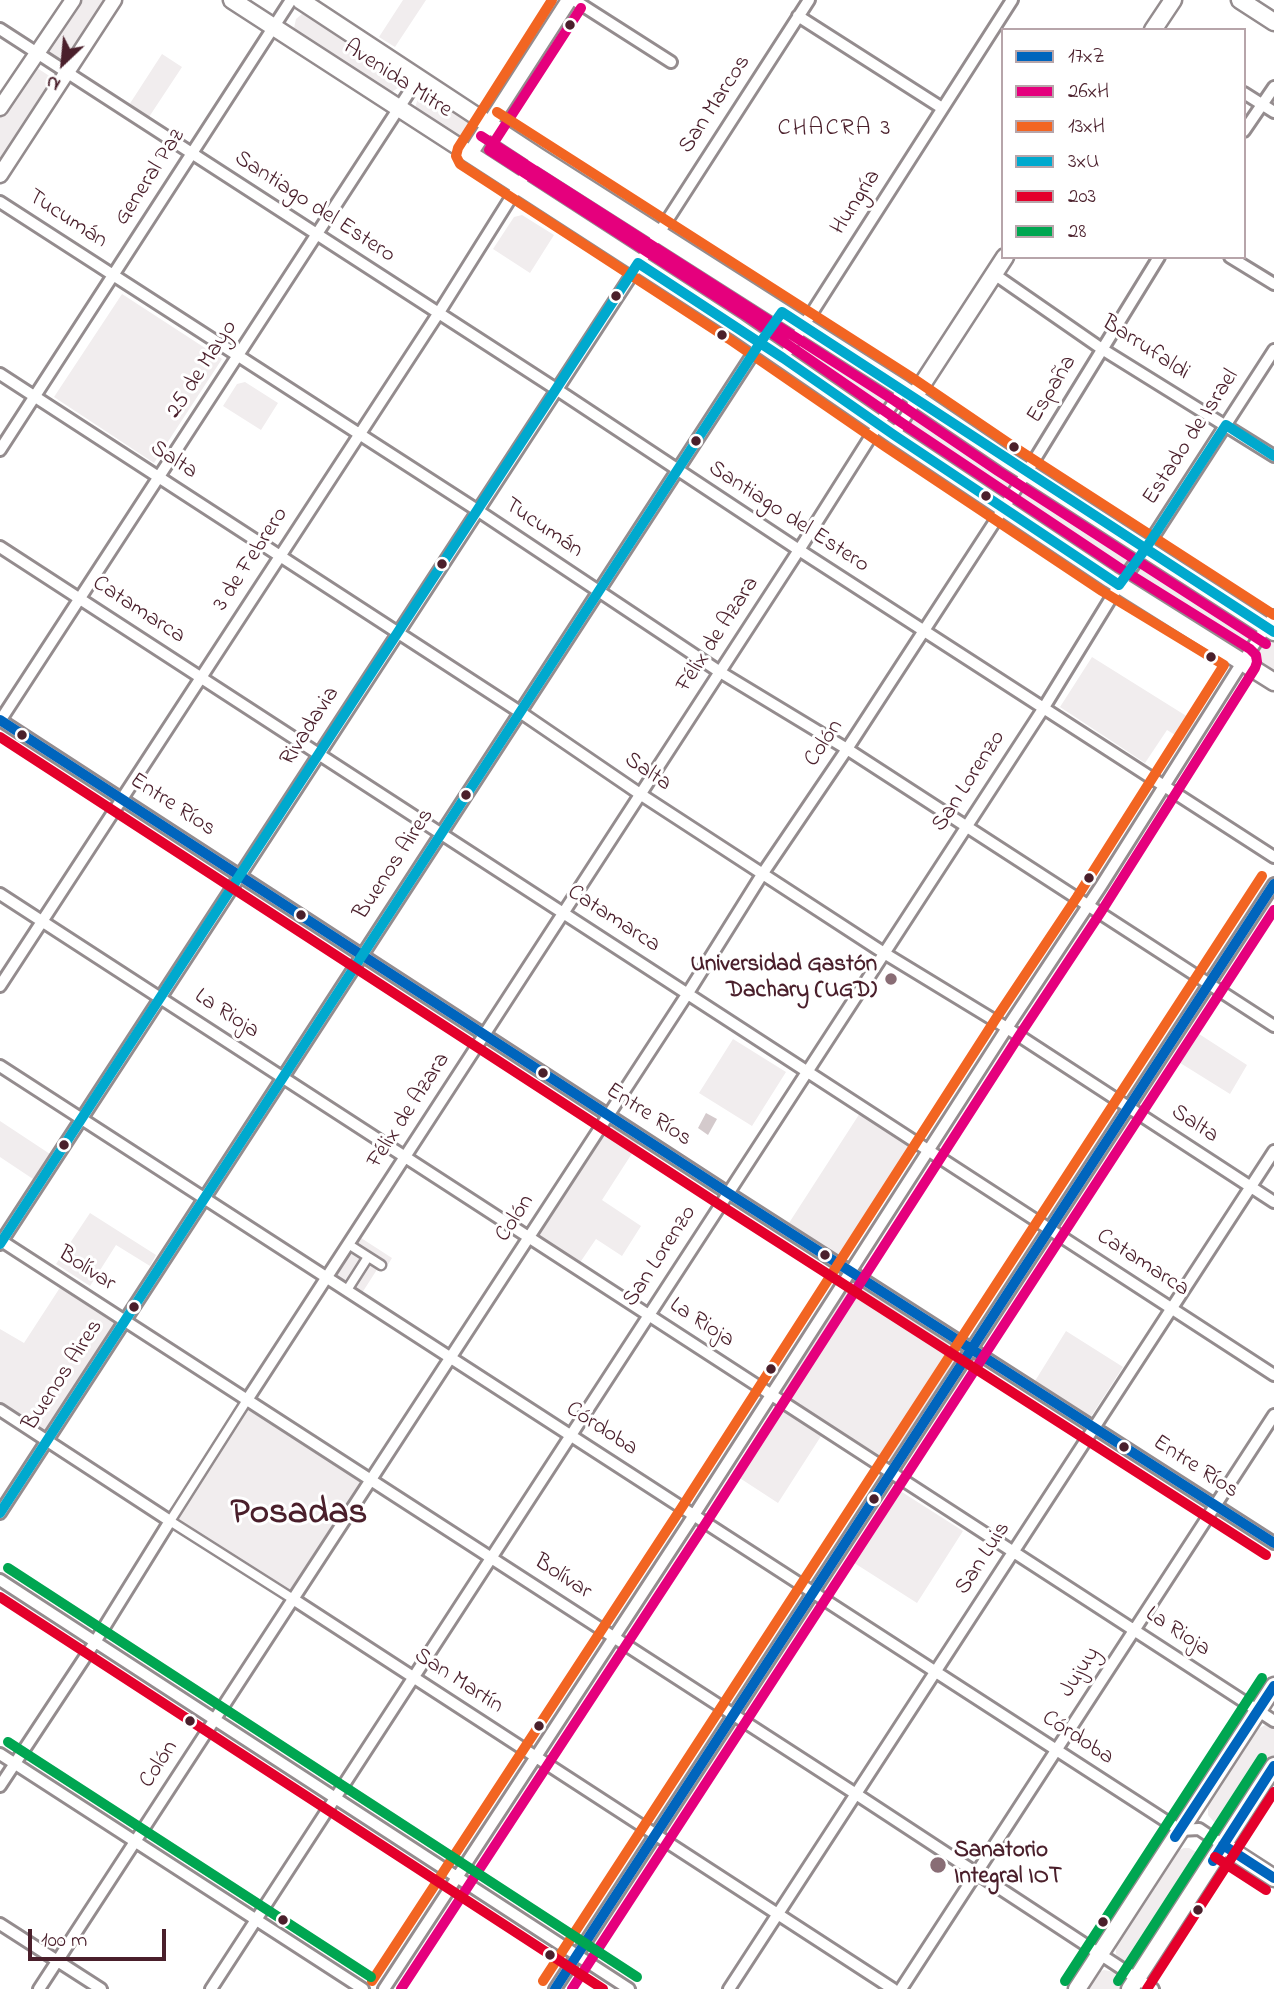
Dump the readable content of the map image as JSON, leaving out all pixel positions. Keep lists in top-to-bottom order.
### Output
{
  "streets": {
    "main road": ["Avenida Mitre"],
    "street": [
      "San Marcos",
      "General Paz",
      "Hungría",
      "Santiago del Estero",
      "Tucumán",
      "Barrufaldi",
      "25 de Mayo",
      "España",
      "Estado de Israel",
      "Salta",
      "3 de Febrero",
      "Catamarca",
      "Félix de Azara",
      "Rivadavia",
      "Colón",
      "San Lorenzo",
      "Entre Ríos",
      "Buenos Aires",
      "La Rioja",
      "Bolívar",
      "Córdoba",
      "San Luis",
      "Jujuy",
      "San Martín"
    ]
  },
  "crossings": [
    ["Avenida Mitre", "San Marcos"],
    ["Avenida Mitre", "General Paz"],
    ["Avenida Mitre", "Hungría"],
    ["Avenida Mitre", "25 de Mayo"],
    ["Avenida Mitre", "España"],
    ["Avenida Mitre", "Estado de Israel"],
    ["Avenida Mitre", "3 de Febrero"],
    ["Avenida Mitre", "Félix de Azara"],
    ["Avenida Mitre", "Rivadavia"],
    ["Avenida Mitre", "Colón"],
    ["Avenida Mitre", "San Lorenzo"],
    ["Avenida Mitre", "Buenos Aires"],
    ["San Marcos", "Rivadavia"],
    ["General Paz", "Santiago del Estero"],
    ["General Paz", "Tucumán"],
    ["General Paz", "Salta"],
    ["Santiago del Estero", "25 de Mayo"],
    ["Santiago del Estero", "3 de Febrero"],
    ["Santiago del Estero", "Félix de Azara"],
    ["Santiago del Estero", "Rivadavia"],
    ["Santiago del Estero", "Colón"],
    ["Santiago del Estero", "San Lorenzo"],
    ["Santiago del Estero", "Buenos Aires"],
    ["Tucumán", "25 de Mayo"],
    ["Tucumán", "3 de Febrero"],
    ["Tucumán", "Félix de Azara"],
    ["Tucumán", "Rivadavia"],
    ["Tucumán", "Colón"],
    ["Tucumán", "San Lorenzo"],
    ["Tucumán", "Buenos Aires"],
    ["Barrufaldi", "España"],
    ["Barrufaldi", "Estado de Israel"],
    ["25 de Mayo", "Salta"],
    ["25 de Mayo", "Catamarca"],
    ["25 de Mayo", "Entre Ríos"],
    ["España", "Colón"],
    ["Estado de Israel", "San Lorenzo"],
    ["Salta", "3 de Febrero"],
    ["Salta", "Félix de Azara"],
    ["Salta", "Rivadavia"],
    ["Salta", "Colón"],
    ["Salta", "San Lorenzo"],
    ["Salta", "Buenos Aires"],
    ["Salta", "San Luis"],
    ["3 de Febrero", "Catamarca"],
    ["3 de Febrero", "Entre Ríos"],
    ["3 de Febrero", "La Rioja"],
    ["Catamarca", "Félix de Azara"],
    ["Catamarca", "Rivadavia"],
    ["Catamarca", "Colón"],
    ["Catamarca", "San Lorenzo"],
    ["Catamarca", "Buenos Aires"],
    ["Catamarca", "San Luis"],
    ["Félix de Azara", "Entre Ríos"],
    ["Félix de Azara", "La Rioja"],
    ["Félix de Azara", "Bolívar"],
    ["Félix de Azara", "Córdoba"],
    ["Félix de Azara", "San Martín"],
    ["Rivadavia", "Entre Ríos"],
    ["Rivadavia", "La Rioja"],
    ["Rivadavia", "Bolívar"],
    ["Rivadavia", "Córdoba"],
    ["Colón", "Entre Ríos"],
    ["Colón", "La Rioja"],
    ["Colón", "Bolívar"],
    ["Colón", "Córdoba"],
    ["Colón", "San Martín"],
    ["San Lorenzo", "Entre Ríos"],
    ["San Lorenzo", "La Rioja"],
    ["San Lorenzo", "Bolívar"],
    ["San Lorenzo", "Córdoba"],
    ["San Lorenzo", "San Martín"],
    ["Entre Ríos", "Buenos Aires"],
    ["Entre Ríos", "San Luis"],
    ["Entre Ríos", "Jujuy"],
    ["Buenos Aires", "La Rioja"],
    ["Buenos Aires", "Bolívar"],
    ["Buenos Aires", "Córdoba"],
    ["Buenos Aires", "San Martín"],
    ["La Rioja", "San Luis"],
    ["La Rioja", "Jujuy"],
    ["Bolívar", "San Luis"],
    ["Bolívar", "Jujuy"],
    ["Córdoba", "San Luis"],
    ["Córdoba", "Jujuy"],
    ["San Luis", "San Martín"]
  ],
  "districts": ["CHACRA 3", "Posadas"],
  "places": ["Universidad Gastón Dachary (UGD)", "Sanatorio Integral IOT"],
  "lines": [
    "transit line 13xH",
    "transit line 26xH",
    "transit line 3xU",
    "transit line 17xZ",
    "transit line 203",
    "transit line 28"
  ],
  "legend": [
    "17xZ",
    "26xH",
    "13xH",
    "3xU",
    "203",
    "28"
  ],
  "scale_bar": "100 m",
  "north": "bottom left"
}
